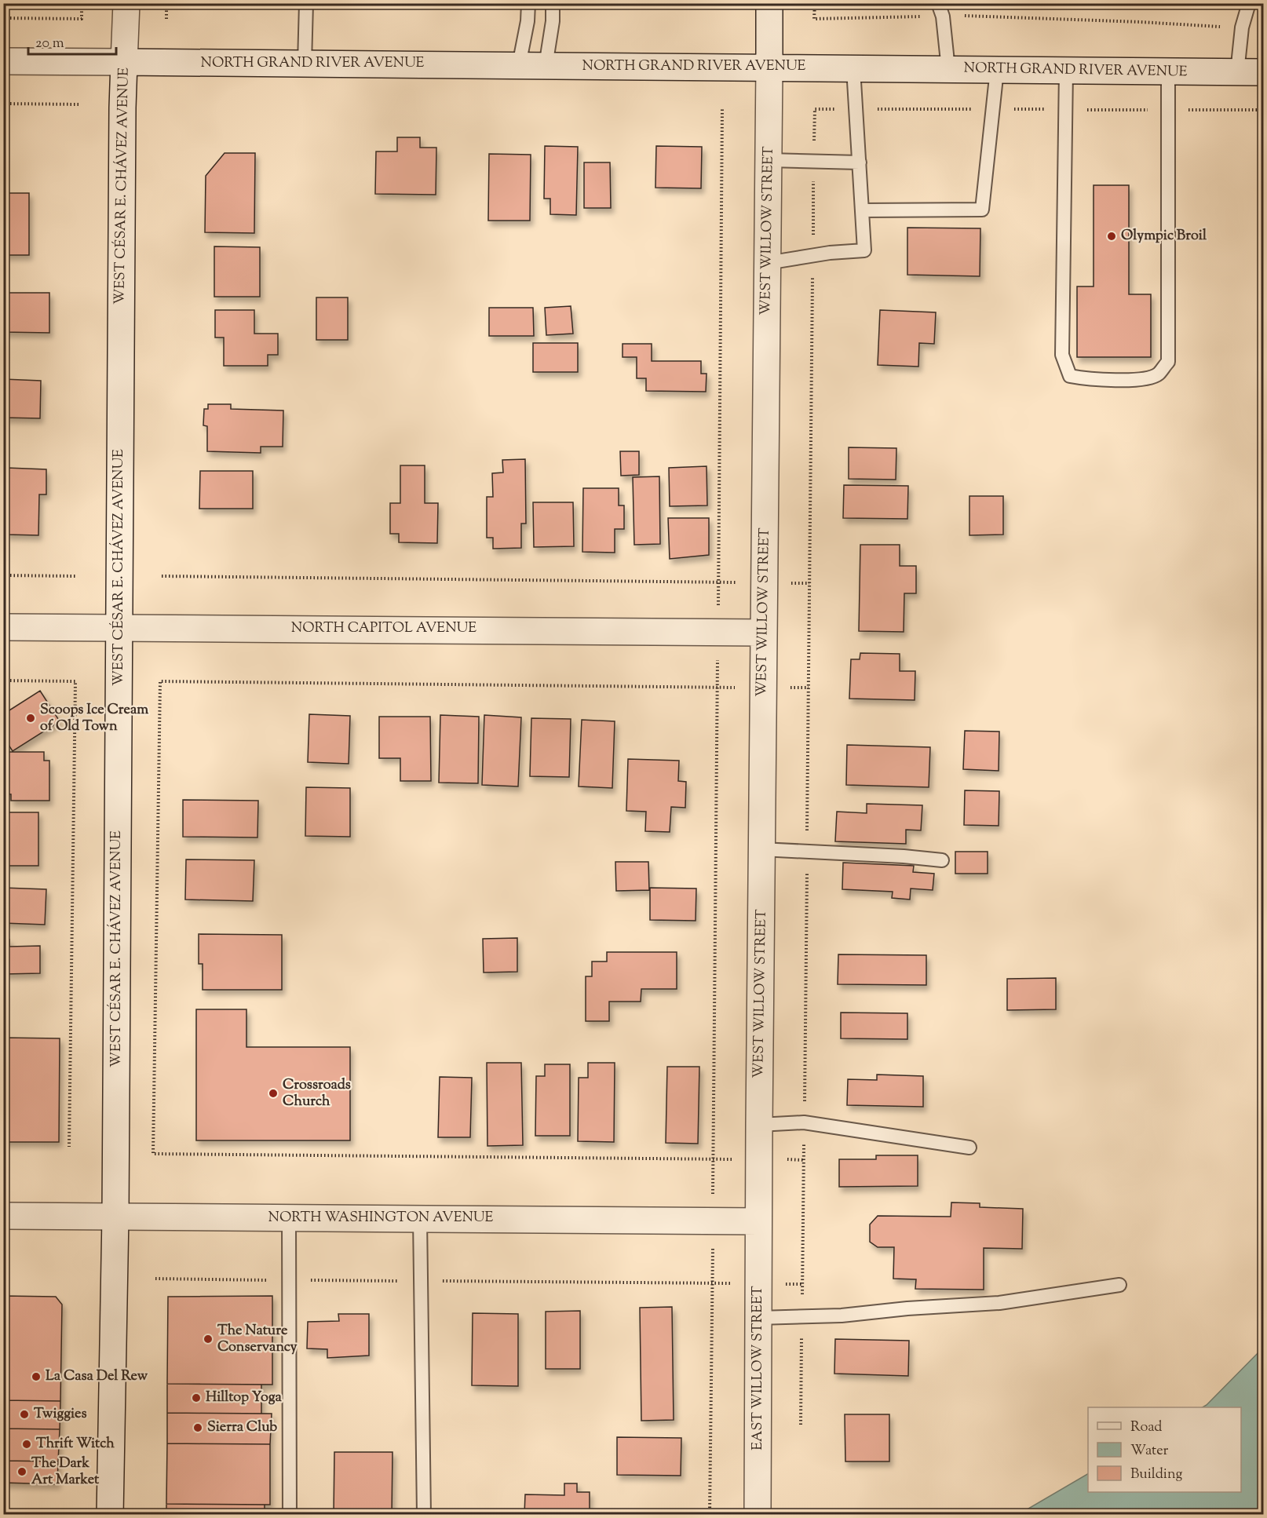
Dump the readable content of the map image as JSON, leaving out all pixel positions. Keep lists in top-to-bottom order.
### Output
{
  "streets": {
    "street": [
      "NORTH GRAND RIVER AVENUE",
      "WEST CÉSAR E. CHÁVEZ AVENUE",
      "WEST WILLOW STREET",
      "NORTH CAPITOL AVENUE",
      "NORTH WASHINGTON AVENUE",
      "EAST WILLOW STREET"
    ]
  },
  "crossings": [
    ["NORTH GRAND RIVER AVENUE", "WEST CÉSAR E. CHÁVEZ AVENUE"],
    ["NORTH GRAND RIVER AVENUE", "WEST WILLOW STREET"],
    ["WEST CÉSAR E. CHÁVEZ AVENUE", "NORTH CAPITOL AVENUE"],
    ["WEST CÉSAR E. CHÁVEZ AVENUE", "NORTH WASHINGTON AVENUE"],
    ["WEST WILLOW STREET", "NORTH CAPITOL AVENUE"],
    ["WEST WILLOW STREET", "NORTH WASHINGTON AVENUE"],
    ["WEST WILLOW STREET", "EAST WILLOW STREET"],
    ["NORTH WASHINGTON AVENUE", "EAST WILLOW STREET"]
  ],
  "places": [
    "Olympic Broil",
    "Scoops Ice Cream of Old Town",
    "Crossroads Church",
    "The Nature Conservancy",
    "La Casa Del Rew",
    "Hilltop Yoga",
    "Twiggies",
    "Sierra Club",
    "Thrift Witch",
    "The Dark Art Market"
  ],
  "legend": ["Road", "Water", "Building"],
  "scale_bar": "20 m"
}
